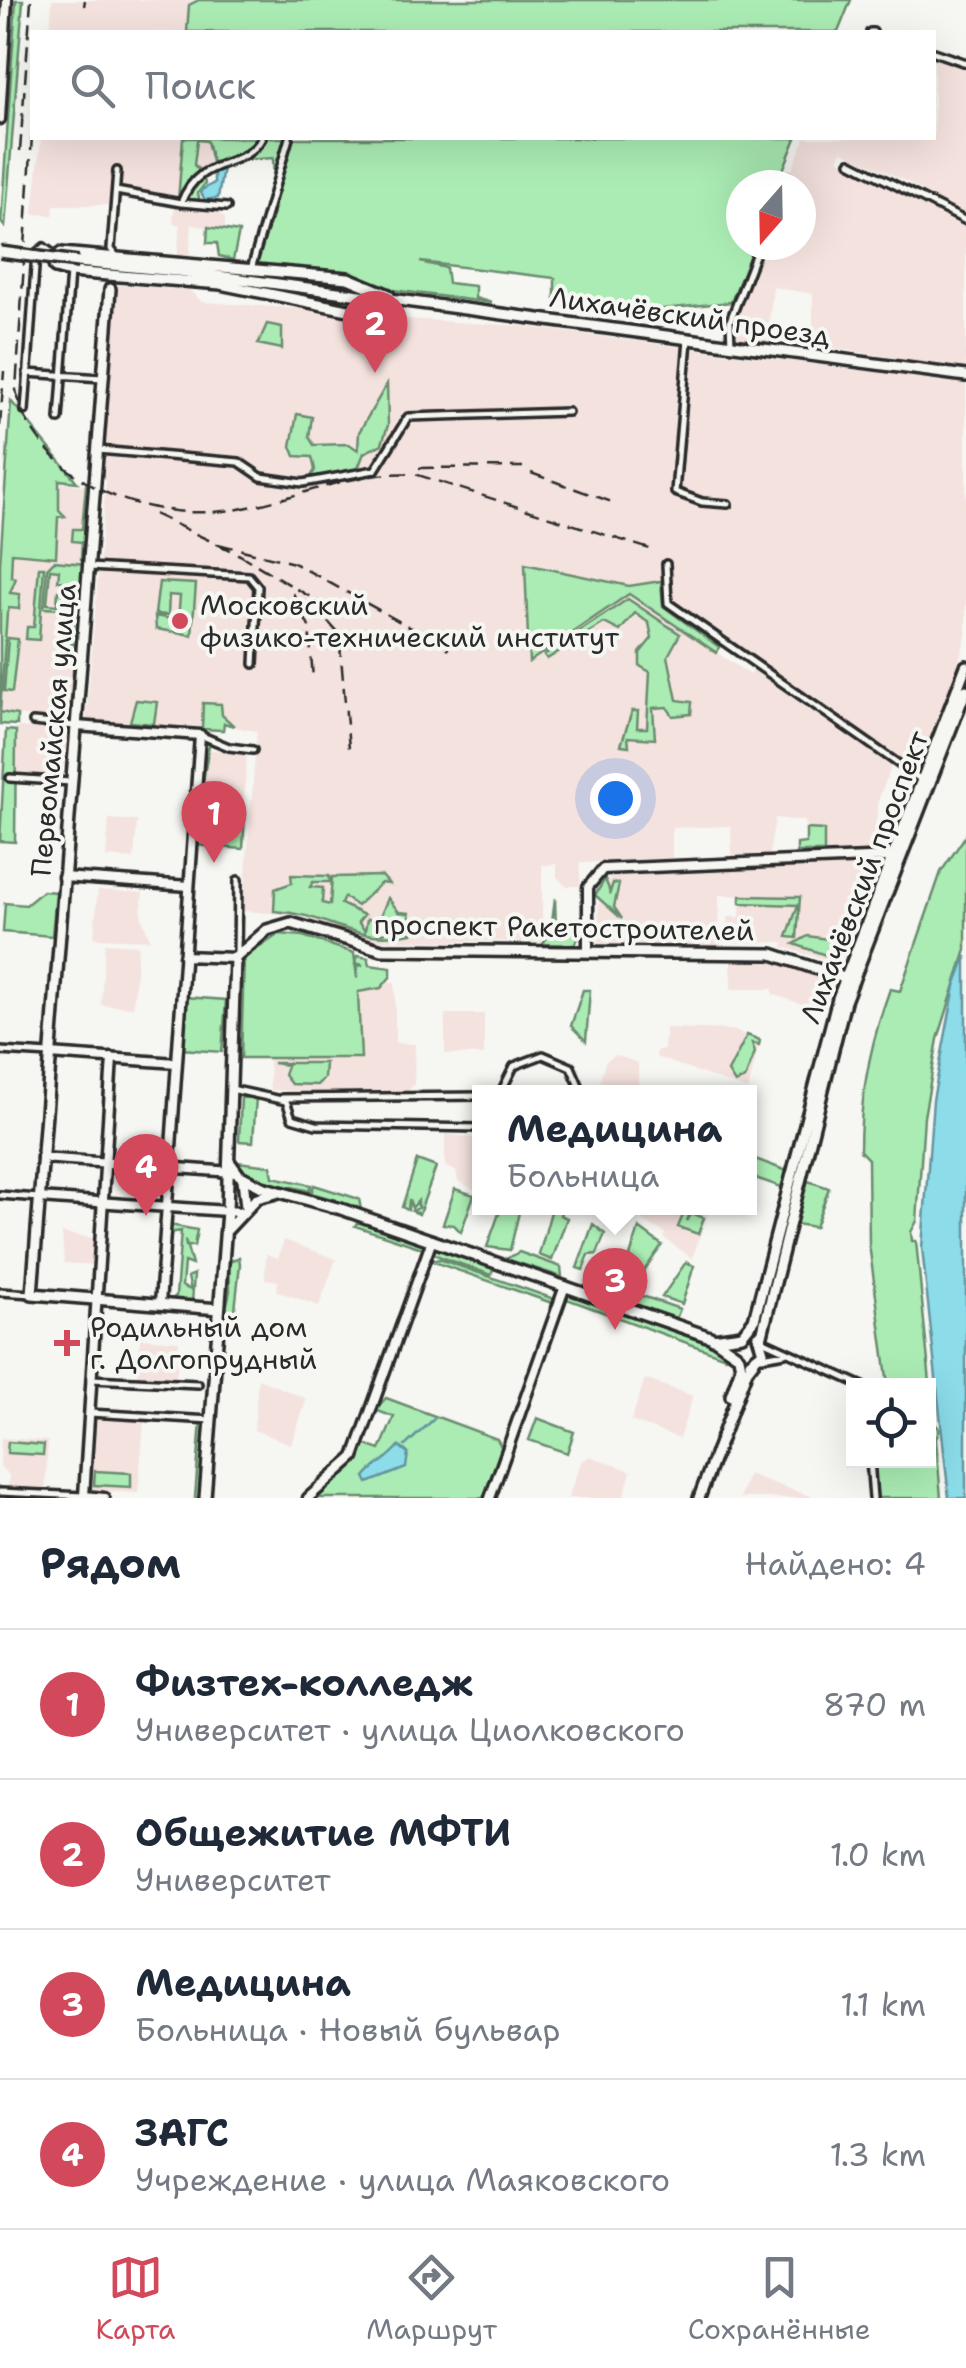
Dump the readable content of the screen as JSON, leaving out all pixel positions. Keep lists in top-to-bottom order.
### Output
{
  "streets": {
    "main road": [
      "Лихачёвский проезд",
      "Первомайская улица",
      "Лихачёвский проспект",
      "проспект Ракетостроителей"
    ]
  },
  "crossings": [
    ["Лихачёвский проспект", "проспект Ракетостроителей"]
  ],
  "places": {
    "other": ["Московский физико-технический институт"],
    "health": ["Родильный дом г. Долгопрудный"]
  },
  "north": "bottom",
  "page": {
    "search": "Поиск",
    "pins": [
      "2",
      "1",
      "4",
      "3"
    ],
    "popup": ["Медицина", "Больница"],
    "heading": ["Рядом", "Найдено: 4"],
    "list": [
      {
        "mark": "1",
        "name": "Физтех-колледж",
        "note": "Университет · улица Циолковского",
        "value": "870 m"
      },
      {
        "mark": "2",
        "name": "Общежитие МФТИ",
        "note": "Университет",
        "value": "1.0 km"
      },
      {
        "mark": "3",
        "name": "Медицина",
        "note": "Больница · Новый бульвар",
        "value": "1.1 km"
      },
      {
        "mark": "4",
        "name": "ЗАГС",
        "note": "Учреждение · улица Маяковского",
        "value": "1.3 km"
      }
    ],
    "nav": ["Карта", "Маршрут", "Сохранённые"]
  }
}
